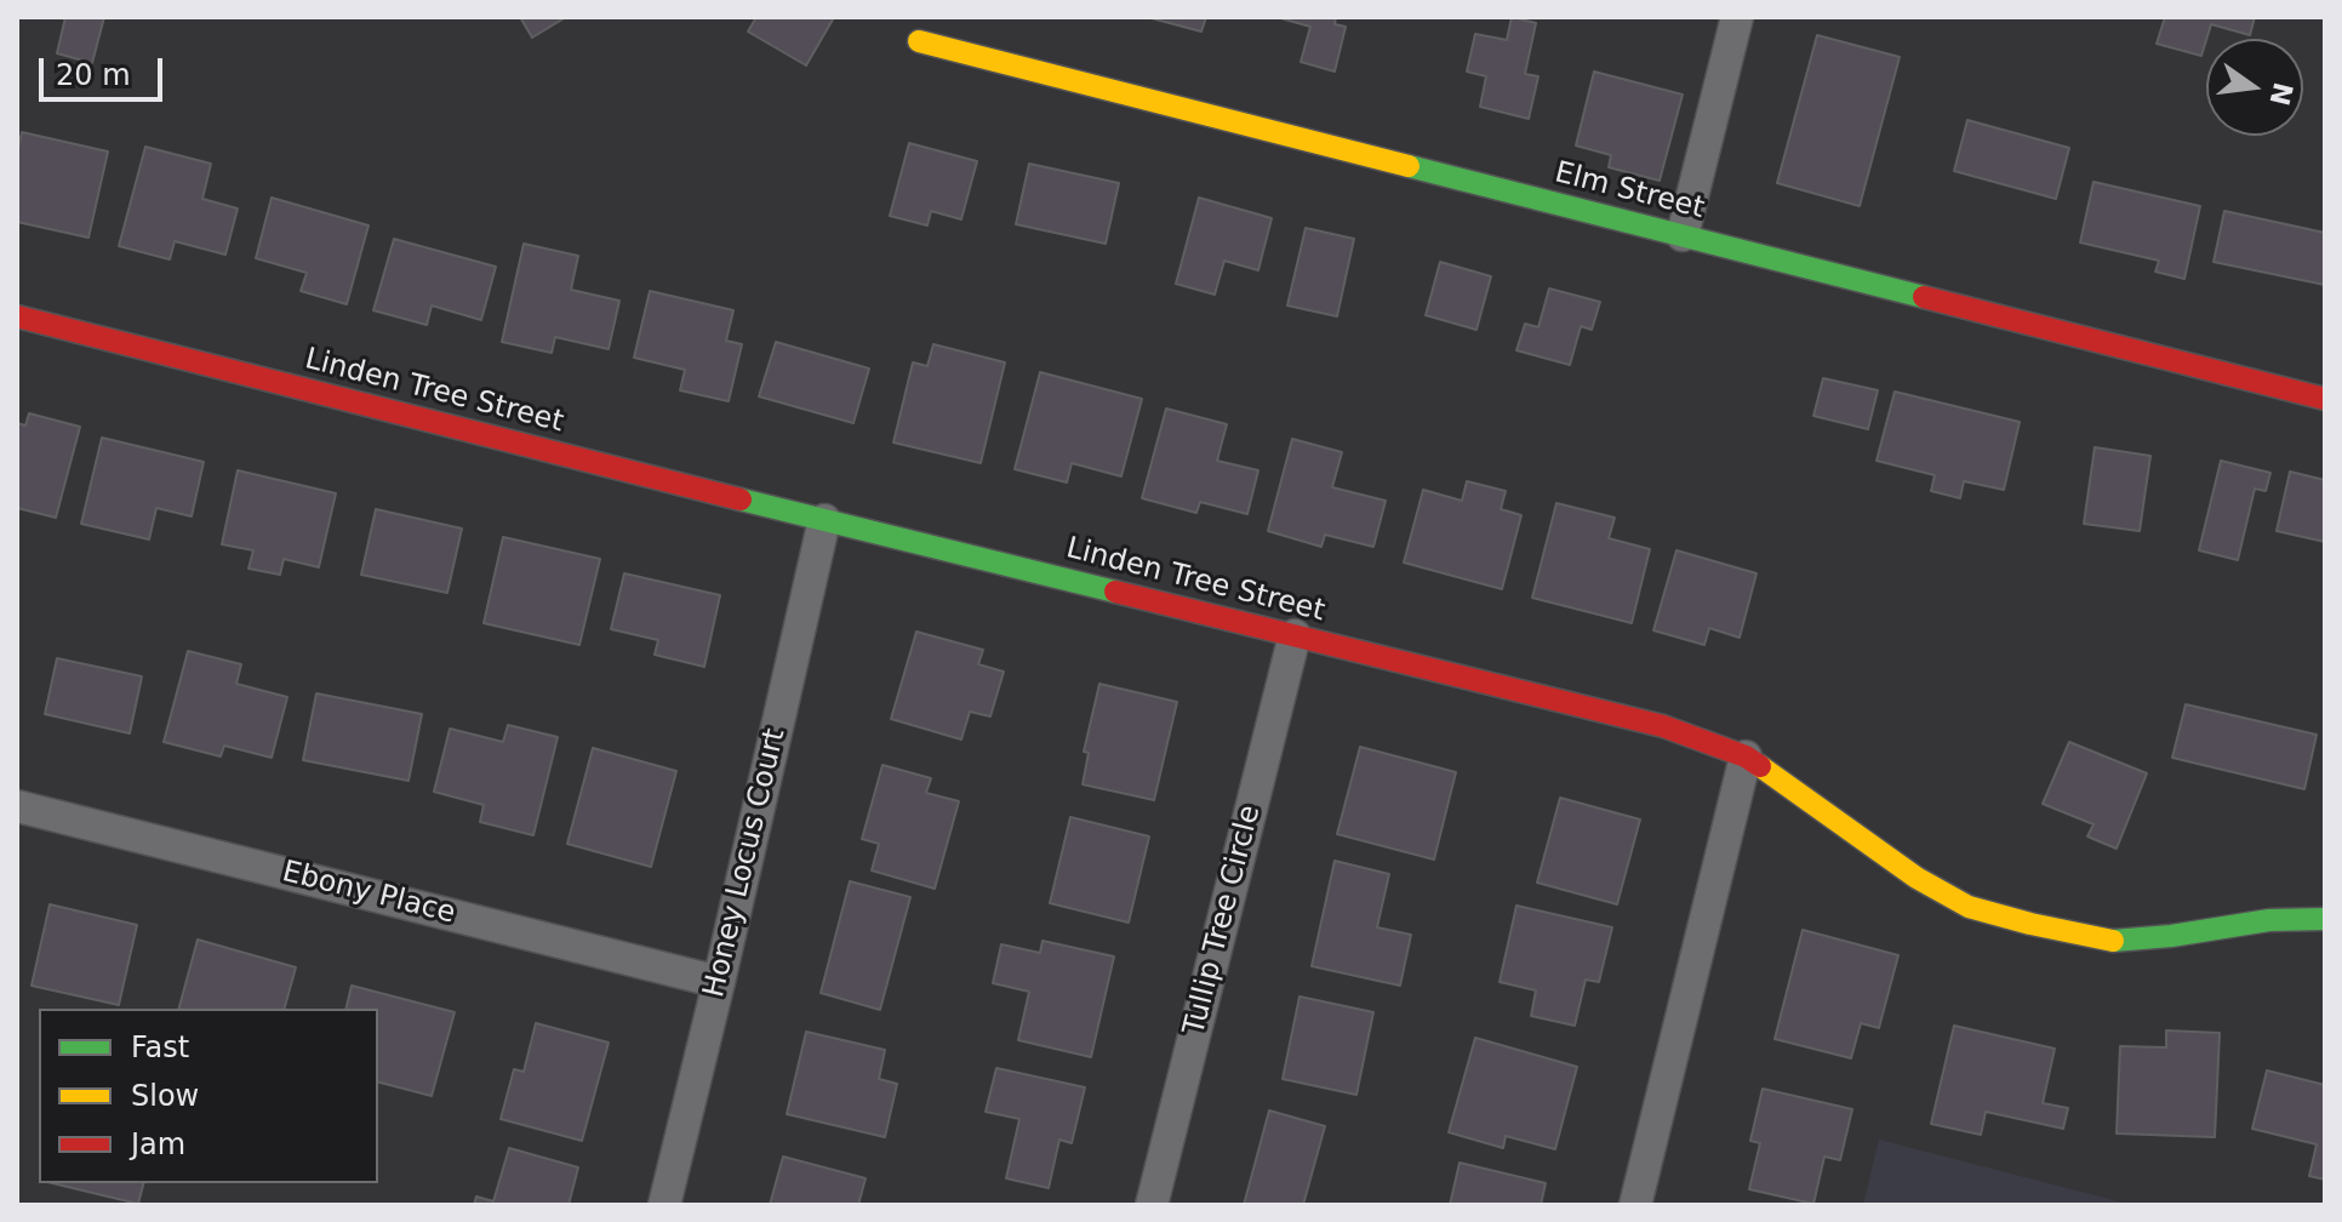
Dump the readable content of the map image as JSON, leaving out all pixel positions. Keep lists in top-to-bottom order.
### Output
{
  "streets": {
    "street": [
      "Elm Street",
      "Linden Tree Street",
      "Honey Locus Court",
      "Ebony Place",
      "Tullip Tree Circle"
    ]
  },
  "crossings": [
    ["Linden Tree Street", "Honey Locus Court"],
    ["Linden Tree Street", "Tullip Tree Circle"],
    ["Honey Locus Court", "Ebony Place"]
  ],
  "legend": ["Fast", "Slow", "Jam"],
  "scale_bar": "20 m",
  "north": "right"
}
